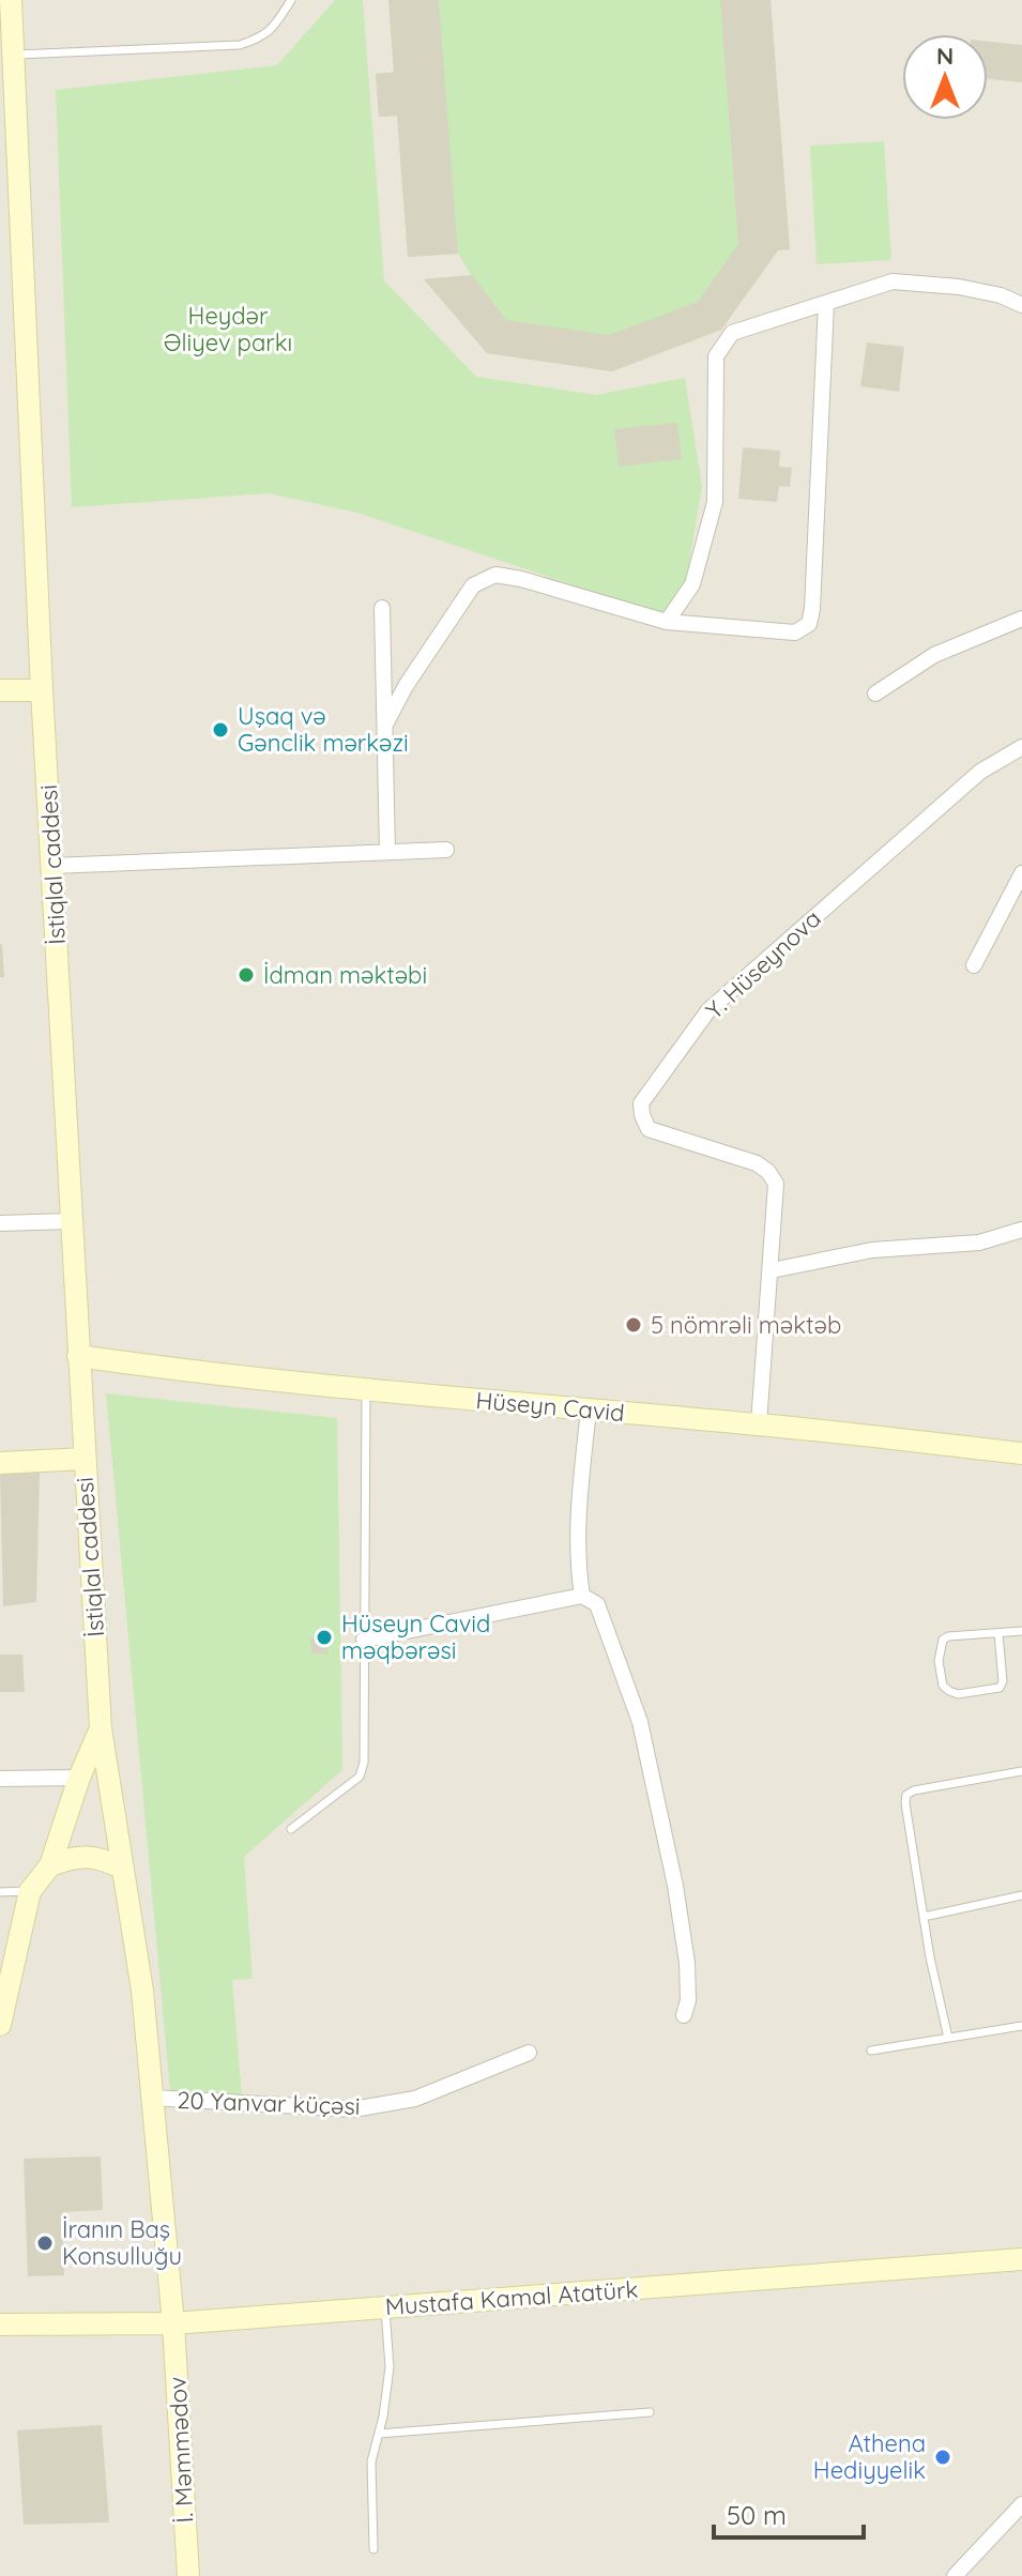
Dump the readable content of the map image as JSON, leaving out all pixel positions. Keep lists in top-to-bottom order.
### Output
{
  "streets": {
    "main road": [
      "İstiqlal caddesi",
      "Hüseyn Cavid",
      "Mustafa Kamal Atatürk",
      "İ. Məmmədov"
    ],
    "street": ["Y. Hüseynova", "20 Yanvar küçəsi"]
  },
  "crossings": [
    ["İstiqlal caddesi", "Hüseyn Cavid"],
    ["İstiqlal caddesi", "20 Yanvar küçəsi"],
    ["İstiqlal caddesi", "İ. Məmmədov"],
    ["Y. Hüseynova", "Hüseyn Cavid"],
    ["20 Yanvar küçəsi", "İ. Məmmədov"],
    ["Mustafa Kamal Atatürk", "İ. Məmmədov"]
  ],
  "parks": ["Heydər Əliyev parkı"],
  "places": [
    "Uşaq və Gənclik mərkəzi",
    "İdman məktəbi",
    "5 nömrəli məktəb",
    "Hüseyn Cavid məqbərəsi",
    "İranın Baş Konsulluğu",
    "Athena Hediyyelik"
  ],
  "scale_bar": "50 m",
  "north": "top"
}
